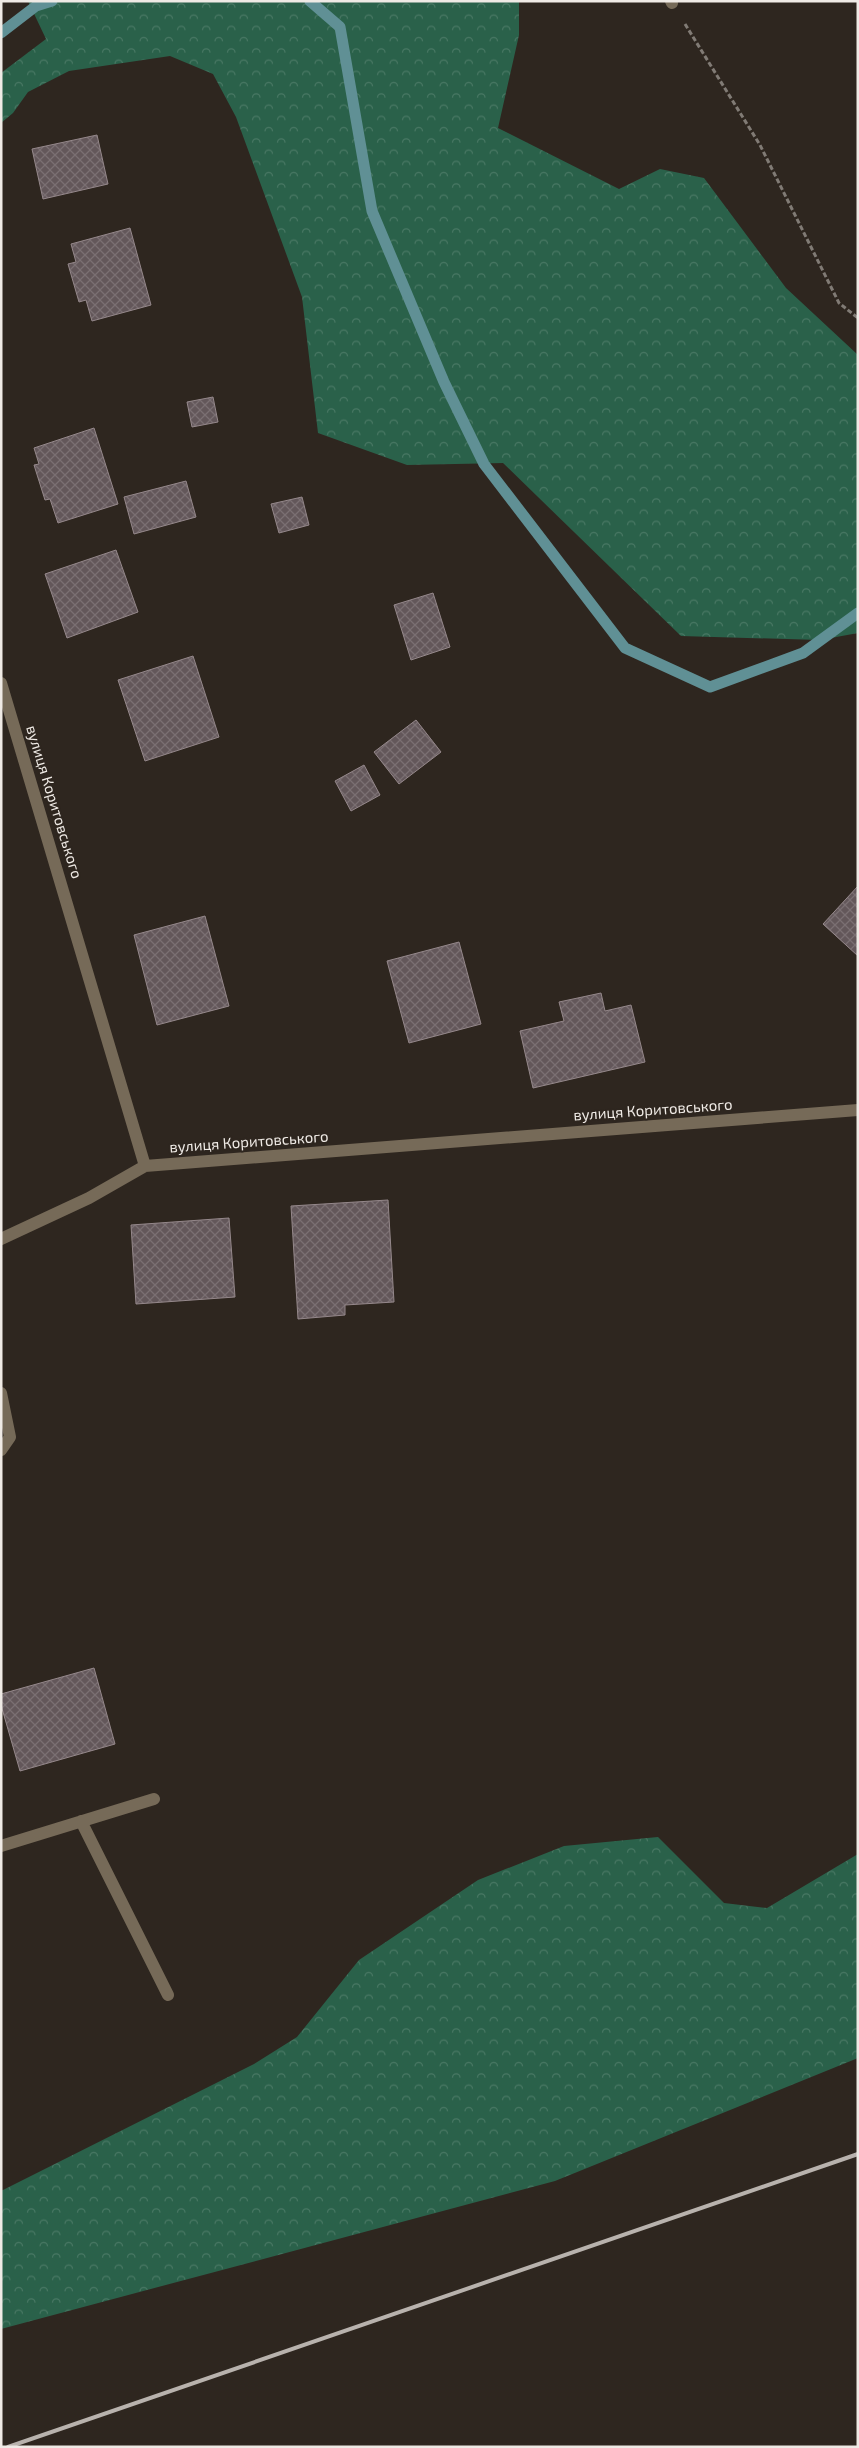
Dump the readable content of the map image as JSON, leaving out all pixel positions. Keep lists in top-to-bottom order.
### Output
{
  "streets": {
    "street": ["вулиця Коритовського"]
  }
}
